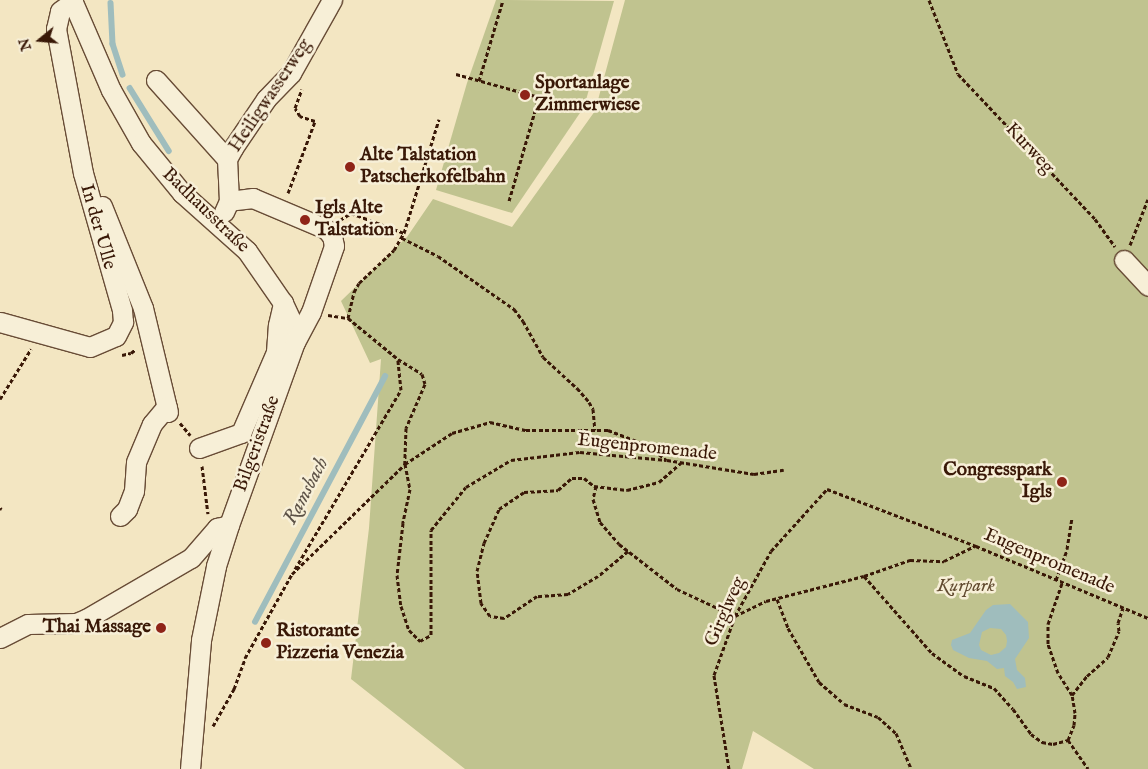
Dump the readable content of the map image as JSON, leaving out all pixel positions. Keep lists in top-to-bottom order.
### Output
{
  "streets": {
    "street": [
      "Heiligwasserweg",
      "Badhausstraße",
      "In der Ulle",
      "Bilgeristraße"
    ],
    "path": ["Kurweg", "Eugenpromenade", "Girglweg"]
  },
  "crossings": [
    ["Heiligwasserweg", "Badhausstraße"],
    ["Badhausstraße", "In der Ulle"],
    ["Badhausstraße", "Bilgeristraße"],
    ["Eugenpromenade", "Girglweg"]
  ],
  "water": ["Ramsbach"],
  "parks": ["Kurpark"],
  "places": [
    "Sportanlage Zimmerwiese",
    "Alte Talstation Patscherkofelbahn",
    "Igls Alte Talstation",
    "Congresspark Igls",
    "Thai Massage",
    "Ristorante Pizzeria Venezia"
  ],
  "north": "left"
}
